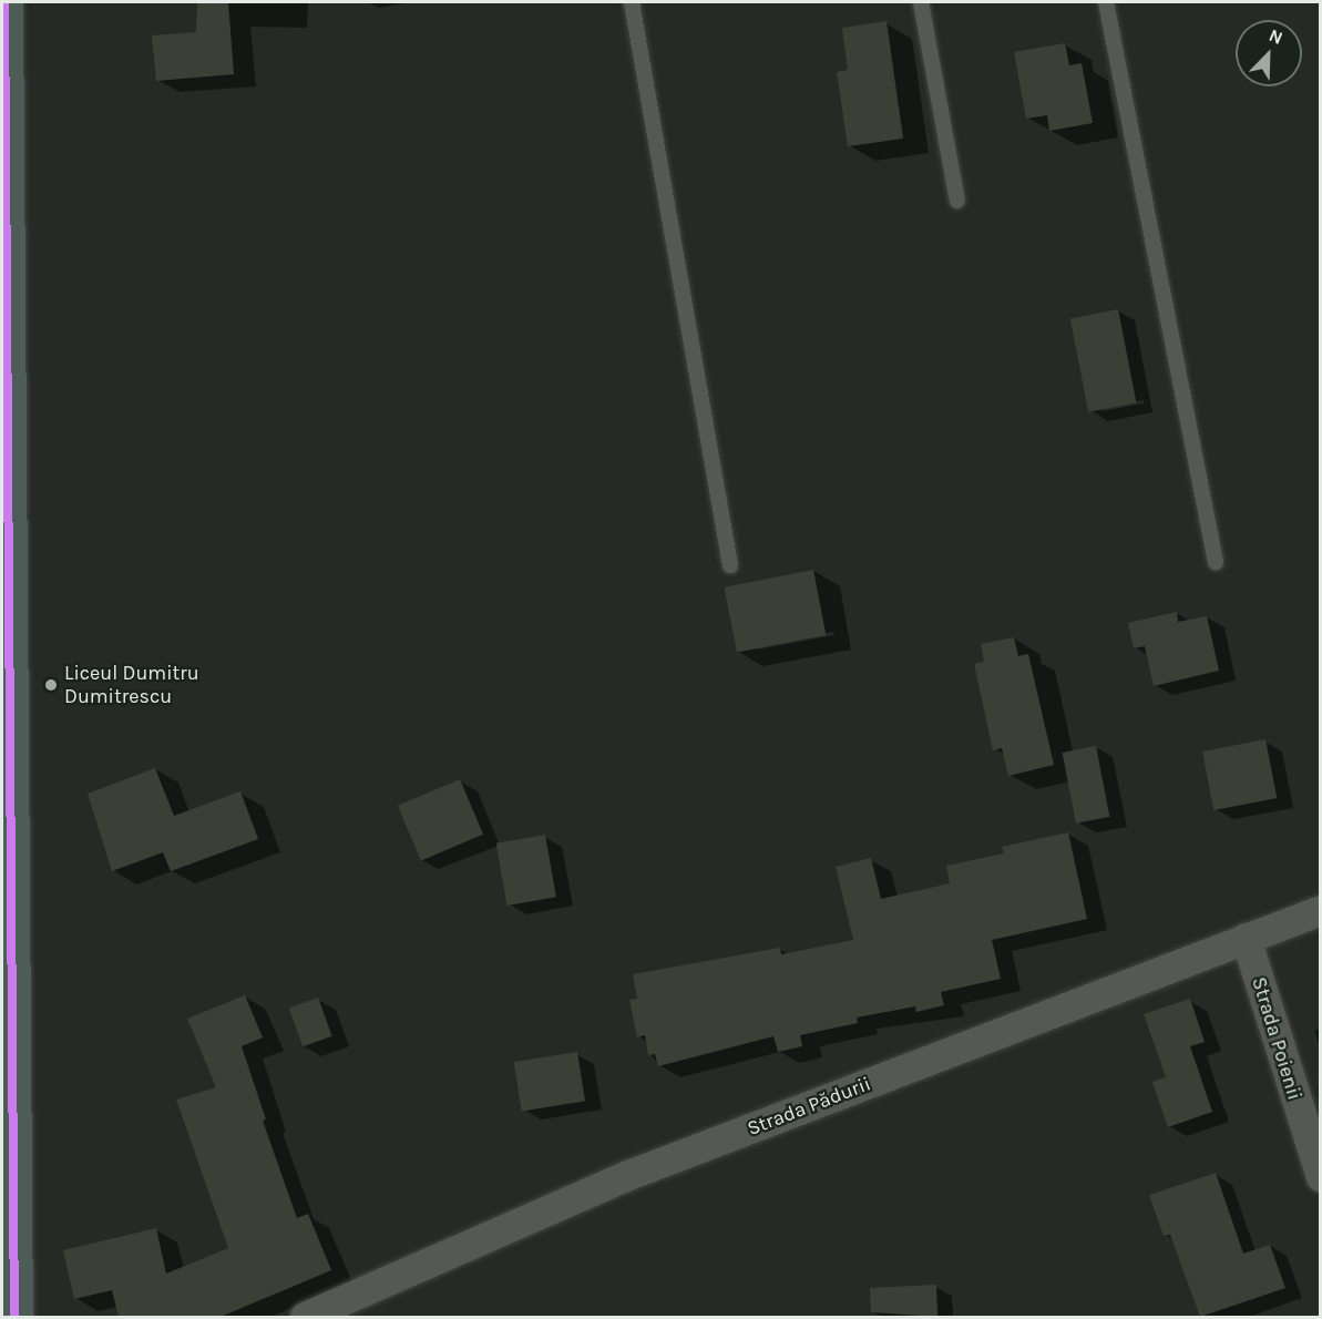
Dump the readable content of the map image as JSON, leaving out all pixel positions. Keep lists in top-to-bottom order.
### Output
{
  "streets": {
    "street": ["Strada Poienii", "Strada Pădurii"]
  },
  "crossings": [
    ["Strada Poienii", "Strada Pădurii"]
  ],
  "places": ["Liceul Dumitru Dumitrescu"],
  "north": "top right"
}
